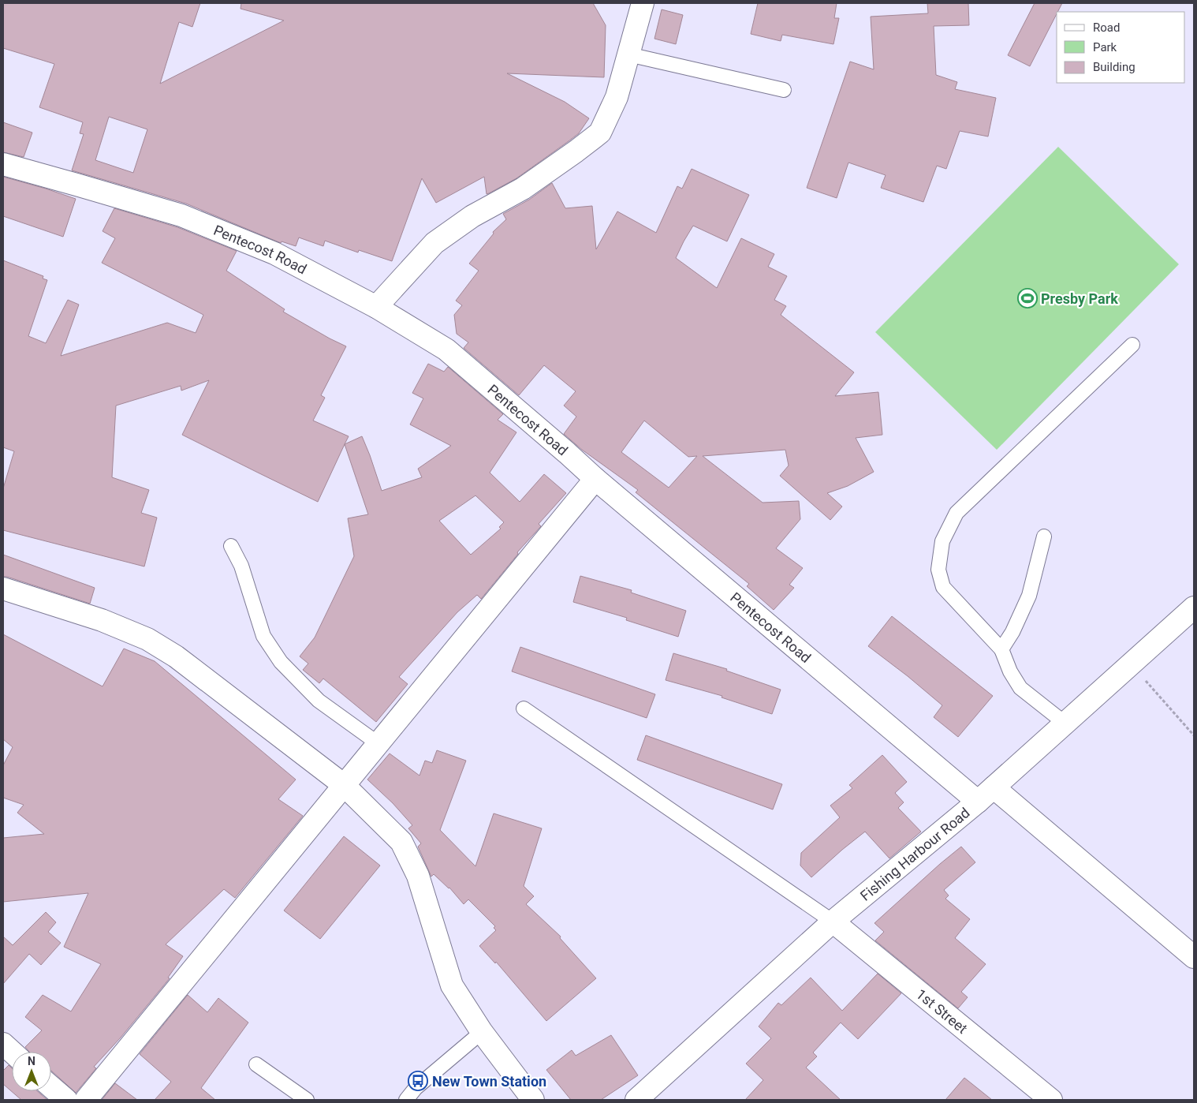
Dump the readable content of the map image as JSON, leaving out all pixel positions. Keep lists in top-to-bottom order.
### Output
{
  "streets": {
    "street": ["Pentecost Road", "Fishing Harbour Road", "1st Street"]
  },
  "crossings": [
    ["Pentecost Road", "Fishing Harbour Road"],
    ["Fishing Harbour Road", "1st Street"]
  ],
  "places": {
    "sports": ["Presby Park"],
    "bus stop": ["New Town Station"]
  },
  "legend": ["Road", "Park", "Building"],
  "north": "top"
}
